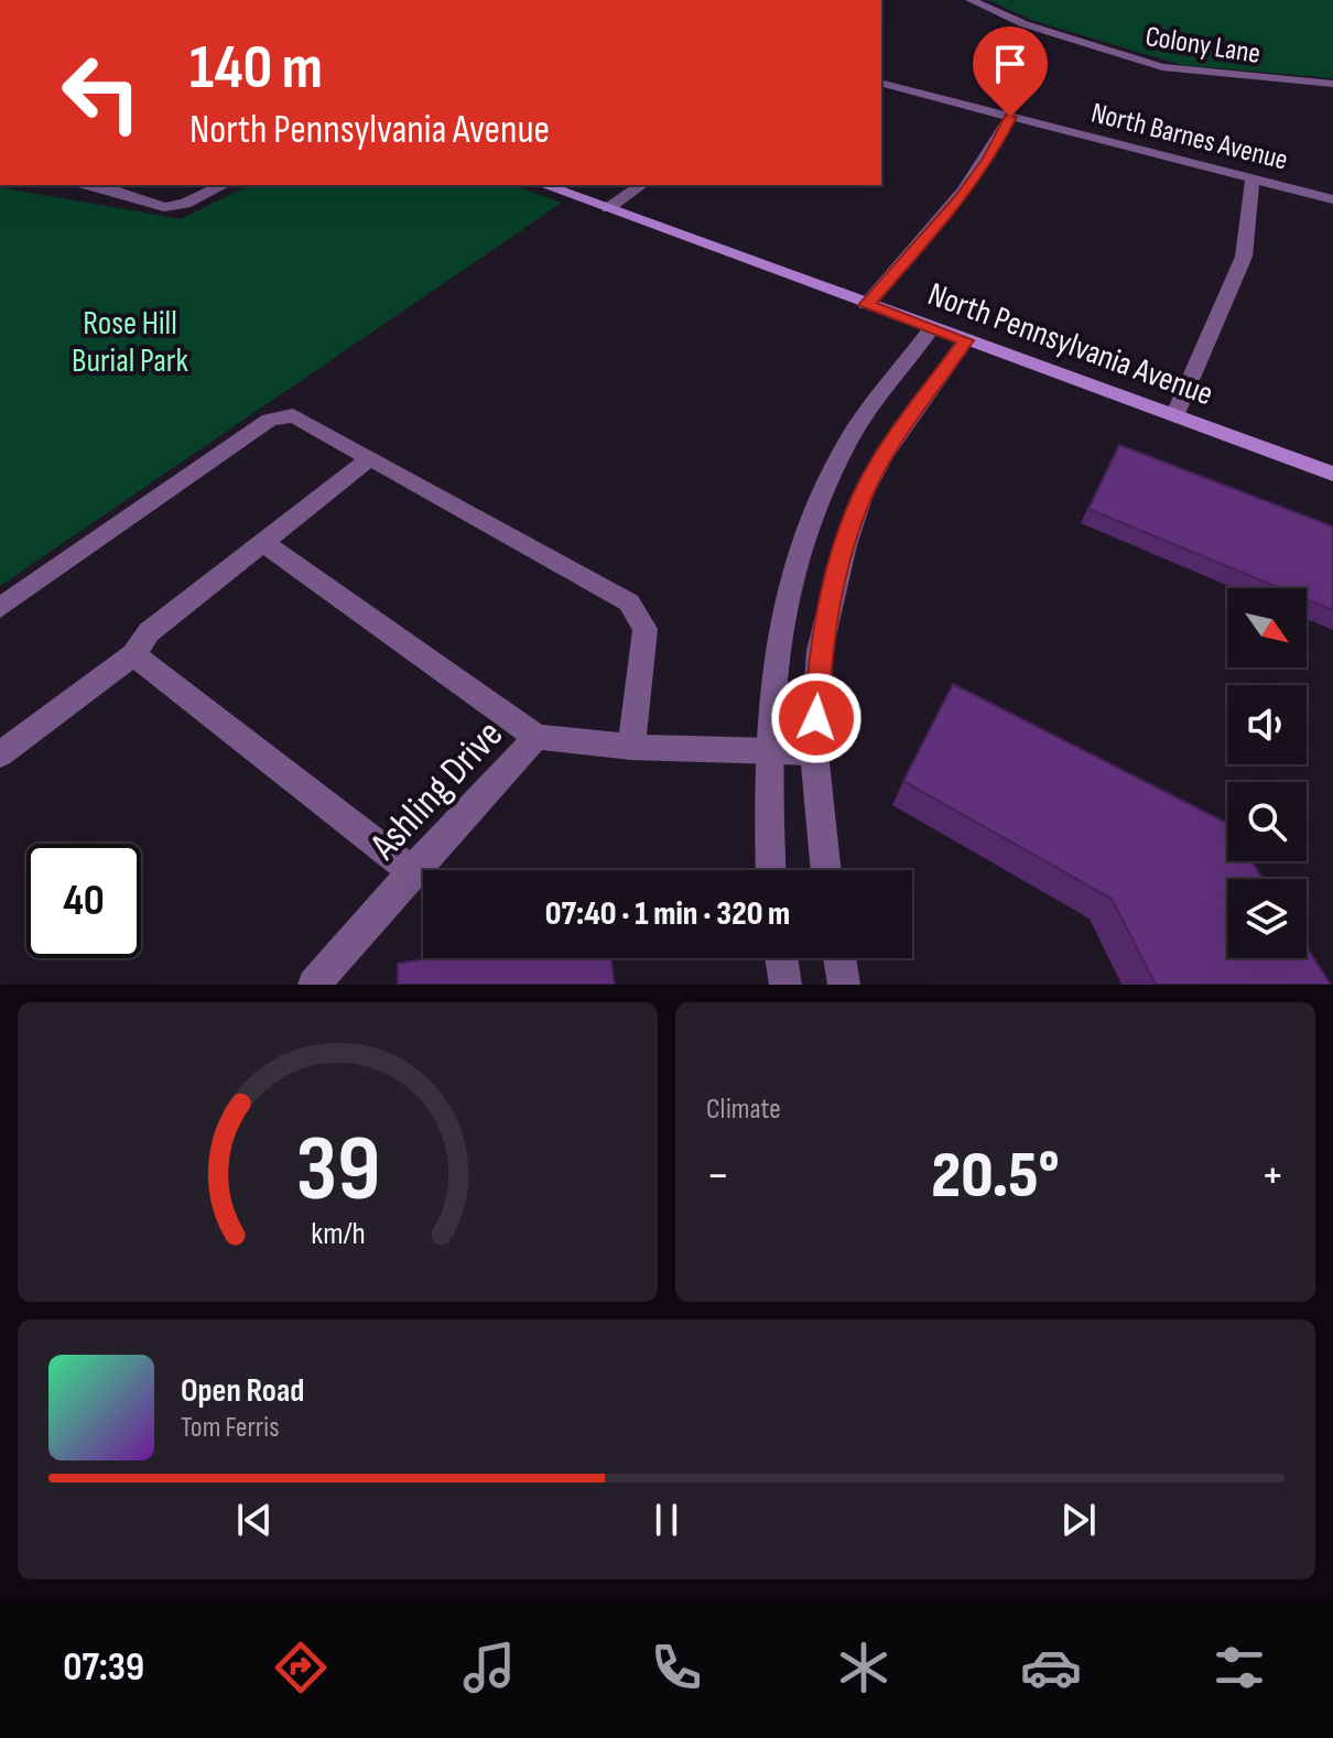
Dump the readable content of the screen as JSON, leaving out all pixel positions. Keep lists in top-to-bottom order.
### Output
{
  "streets": {
    "main road": ["North Pennsylvania Avenue"],
    "street": ["Colony Lane", "North Barnes Avenue", "Ashling Drive"]
  },
  "parks": ["Rose Hill Burial Park"],
  "north": "bottom right",
  "page": {
    "turn": ["140 m", "North Pennsylvania Avenue"],
    "limit": "40",
    "trip": "07:40 · 1 min · 320 m",
    "tile": "Climate",
    "heat": ["−", "20.5°", "+"],
    "song": ["Open Road", "Tom Ferris"],
    "tabs": "07:39",
    "gauge": ["39", "km/h"]
  }
}
